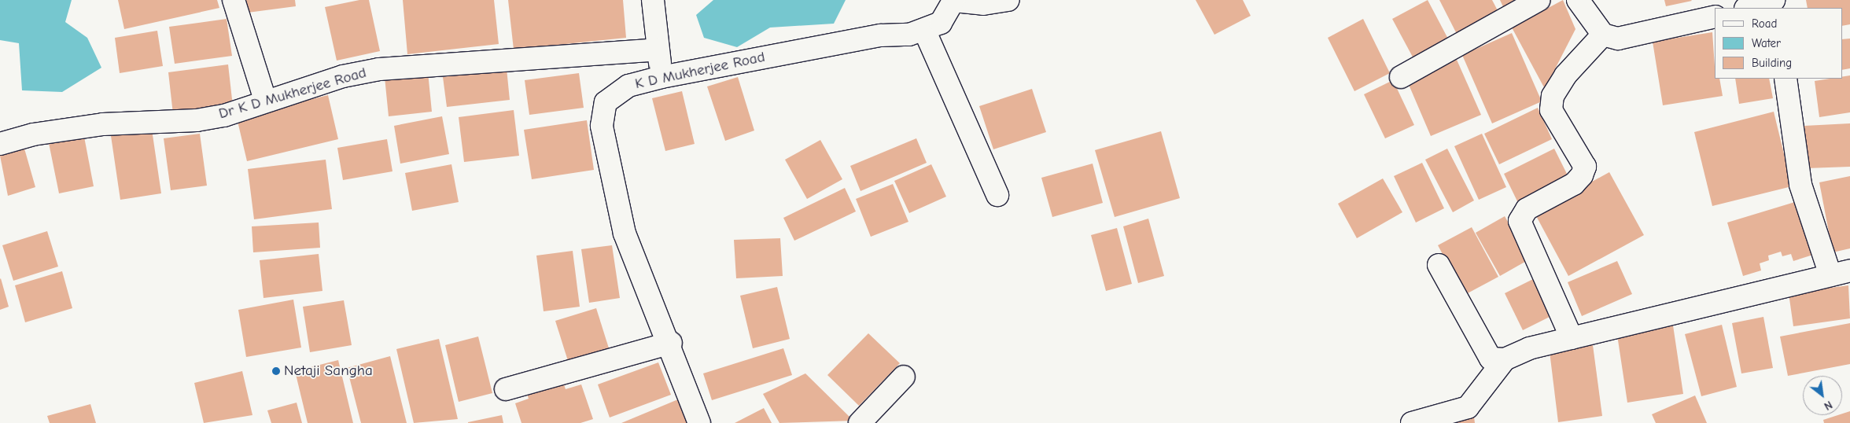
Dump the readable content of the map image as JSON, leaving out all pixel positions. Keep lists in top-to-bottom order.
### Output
{
  "streets": {
    "street": ["K D Mukherjee Road", "Dr K D Mukherjee Road"]
  },
  "places": ["Netaji Sangha"],
  "legend": ["Road", "Water", "Building"],
  "north": "bottom right"
}
